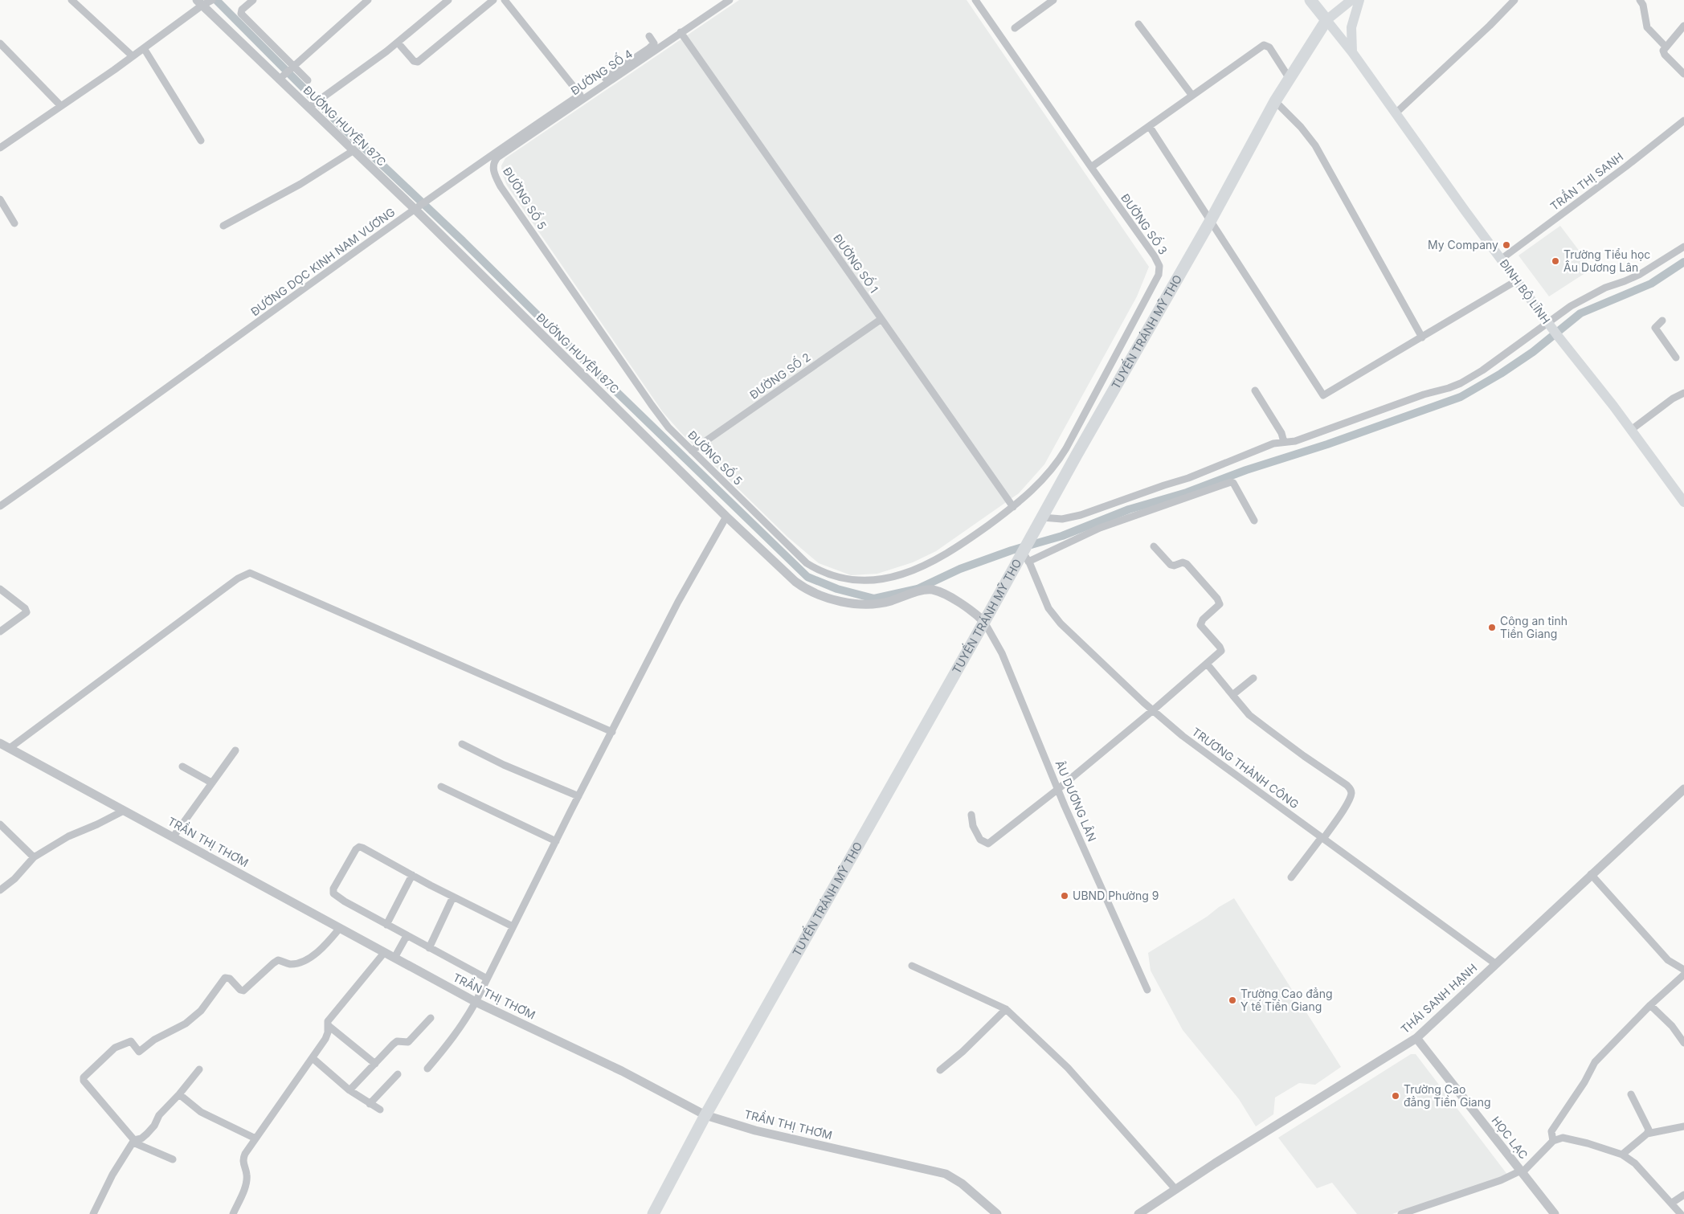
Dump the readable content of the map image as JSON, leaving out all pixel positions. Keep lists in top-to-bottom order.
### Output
{
  "streets": {
    "highway": ["TUYẾN TRÁNH MỸ THO"],
    "main road": ["ĐINH BỘ LĨNH"],
    "street": [
      "ĐƯỜNG SỐ 4",
      "ĐƯỜNG HUYỆN 87C",
      "TRẦN THỊ SANH",
      "ĐƯỜNG SỐ 5",
      "ĐƯỜNG SỐ 3",
      "ĐƯỜNG DỌC KINH NAM VƯƠNG",
      "ĐƯỜNG SỐ 1",
      "ĐƯỜNG SỐ 2",
      "TRƯƠNG THÀNH CÔNG",
      "ÂU DƯƠNG LÂN",
      "TRẦN THỊ THƠM",
      "THÁI SANH HẠNH",
      "HỌC LẠC"
    ]
  },
  "crossings": [
    ["ĐƯỜNG SỐ 4", "ĐƯỜNG SỐ 5"],
    ["ĐƯỜNG SỐ 4", "ĐƯỜNG SỐ 1"],
    ["ĐƯỜNG HUYỆN 87C", "ĐƯỜNG DỌC KINH NAM VƯƠNG"],
    ["ĐƯỜNG HUYỆN 87C", "TUYẾN TRÁNH MỸ THO"],
    ["ĐƯỜNG HUYỆN 87C", "ÂU DƯƠNG LÂN"],
    ["TRẦN THỊ SANH", "ĐINH BỘ LĨNH"],
    ["ĐƯỜNG SỐ 5", "ĐƯỜNG SỐ 3"],
    ["ĐƯỜNG SỐ 5", "ĐƯỜNG SỐ 1"],
    ["ĐƯỜNG SỐ 5", "ĐƯỜNG SỐ 2"],
    ["ĐƯỜNG SỐ 3", "ĐƯỜNG SỐ 1"],
    ["ĐƯỜNG SỐ 3", "TUYẾN TRÁNH MỸ THO"],
    ["ĐƯỜNG SỐ 1", "ĐƯỜNG SỐ 2"],
    ["ĐINH BỘ LĨNH", "TUYẾN TRÁNH MỸ THO"],
    ["TUYẾN TRÁNH MỸ THO", "TRƯƠNG THÀNH CÔNG"],
    ["TUYẾN TRÁNH MỸ THO", "ÂU DƯƠNG LÂN"],
    ["TUYẾN TRÁNH MỸ THO", "TRẦN THỊ THƠM"],
    ["TRƯƠNG THÀNH CÔNG", "THÁI SANH HẠNH"],
    ["THÁI SANH HẠNH", "HỌC LẠC"]
  ],
  "places": [
    "My Company",
    "Trường Tiểu học Âu Dương Lân",
    "Công an tỉnh Tiền Giang",
    "UBND Phường 9",
    "Trường Cao đẳng Y tế Tiền Giang",
    "Trường Cao đẳng Tiền Giang"
  ]
}
